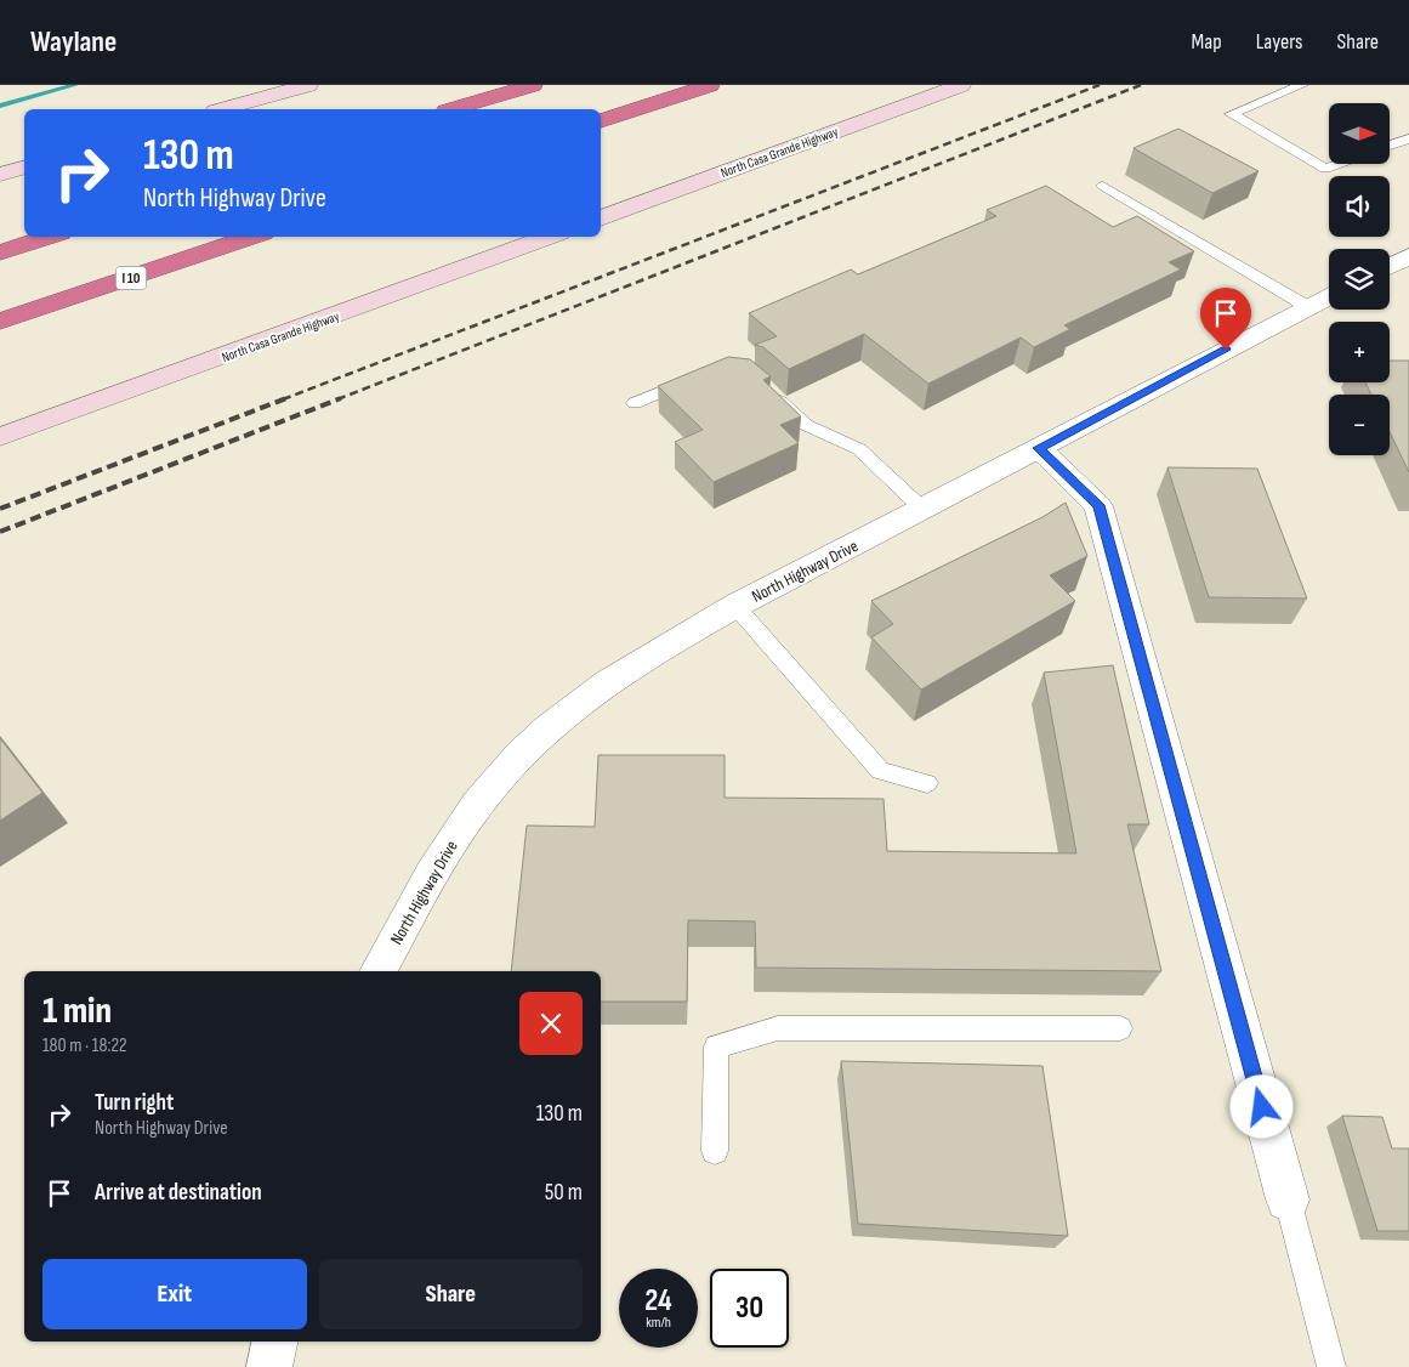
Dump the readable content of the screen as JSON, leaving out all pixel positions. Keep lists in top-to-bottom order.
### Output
{
  "streets": {
    "highway": ["I 10"],
    "main road": ["North Casa Grande Highway"],
    "street": ["North Highway Drive"]
  },
  "north": "right",
  "page": {
    "header": "Waylane",
    "nav": ["Map", "Layers", "Share"],
    "map_buttons": ["+", "−"],
    "turn": ["130 m", "North Highway Drive"],
    "heading": ["1 min", "180 m · 18:22"],
    "list": [
      {
        "name": "Turn right",
        "note": "North Highway Drive",
        "value": "130 m"
      },
      {
        "name": "Arrive at destination",
        "value": "50 m"
      }
    ],
    "buttons": ["Exit", "Share"],
    "speed": "24 km/h",
    "limit": "30"
  }
}
